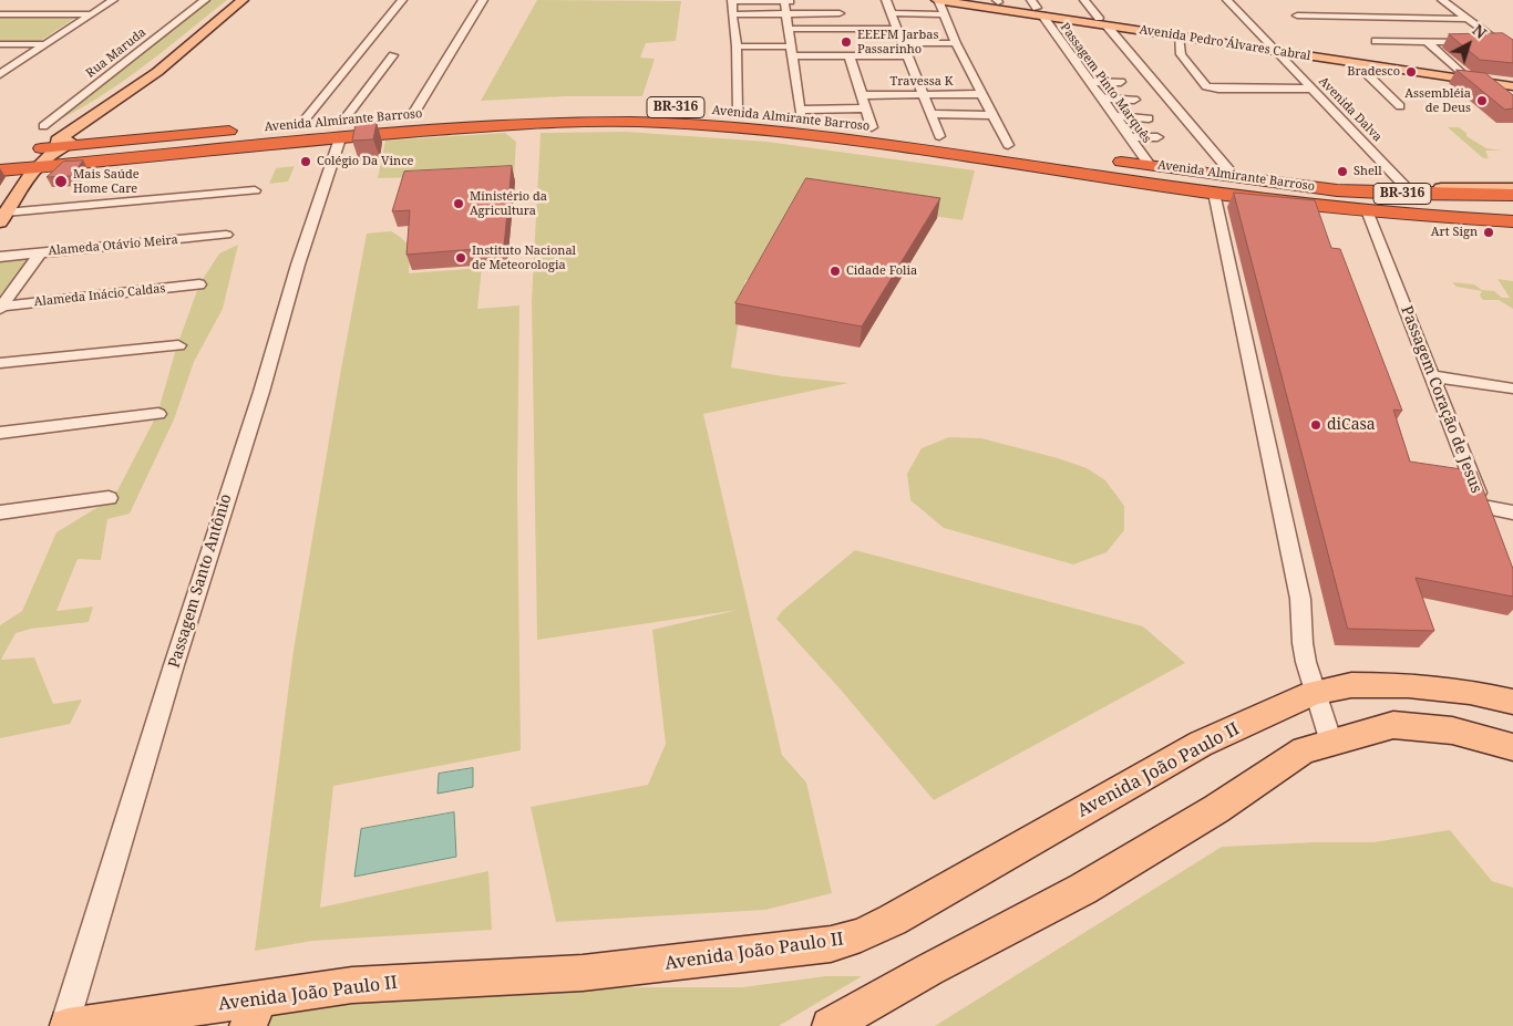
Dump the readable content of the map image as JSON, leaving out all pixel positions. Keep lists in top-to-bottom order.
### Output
{
  "streets": {
    "highway": ["BR-316", "Avenida Almirante Barroso"],
    "main road": ["Avenida Pedro Álvares Cabral", "Avenida João Paulo II"],
    "street": [
      "Rua Maruda",
      "Travessa K",
      "Passagem Pinto Marquês",
      "Avenida Dalva",
      "Alameda Otávio Meira",
      "Alameda Inácio Caldas",
      "Passagem Coração de Jesus",
      "Passagem Santo Antônio"
    ]
  },
  "crossings": [
    ["Avenida Pedro Álvares Cabral", "Passagem Pinto Marquês"],
    ["Avenida Pedro Álvares Cabral", "Avenida Dalva"],
    ["Passagem Pinto Marquês", "Avenida Almirante Barroso"],
    ["Avenida Almirante Barroso", "Passagem Coração de Jesus"],
    ["Avenida Almirante Barroso", "Passagem Santo Antônio"],
    ["Passagem Santo Antônio", "Avenida João Paulo II"]
  ],
  "places": [
    "EEEFM Jarbas Passarinho",
    "Bradesco",
    "Assembléia de Deus",
    "Colégio Da Vince",
    "Shell",
    "Mais Saúde Home Care",
    "Ministério da Agricultura",
    "Art Sign",
    "Instituto Nacional de Meteorologia",
    "Cidade Folia",
    "diCasa"
  ],
  "north": "top right"
}
